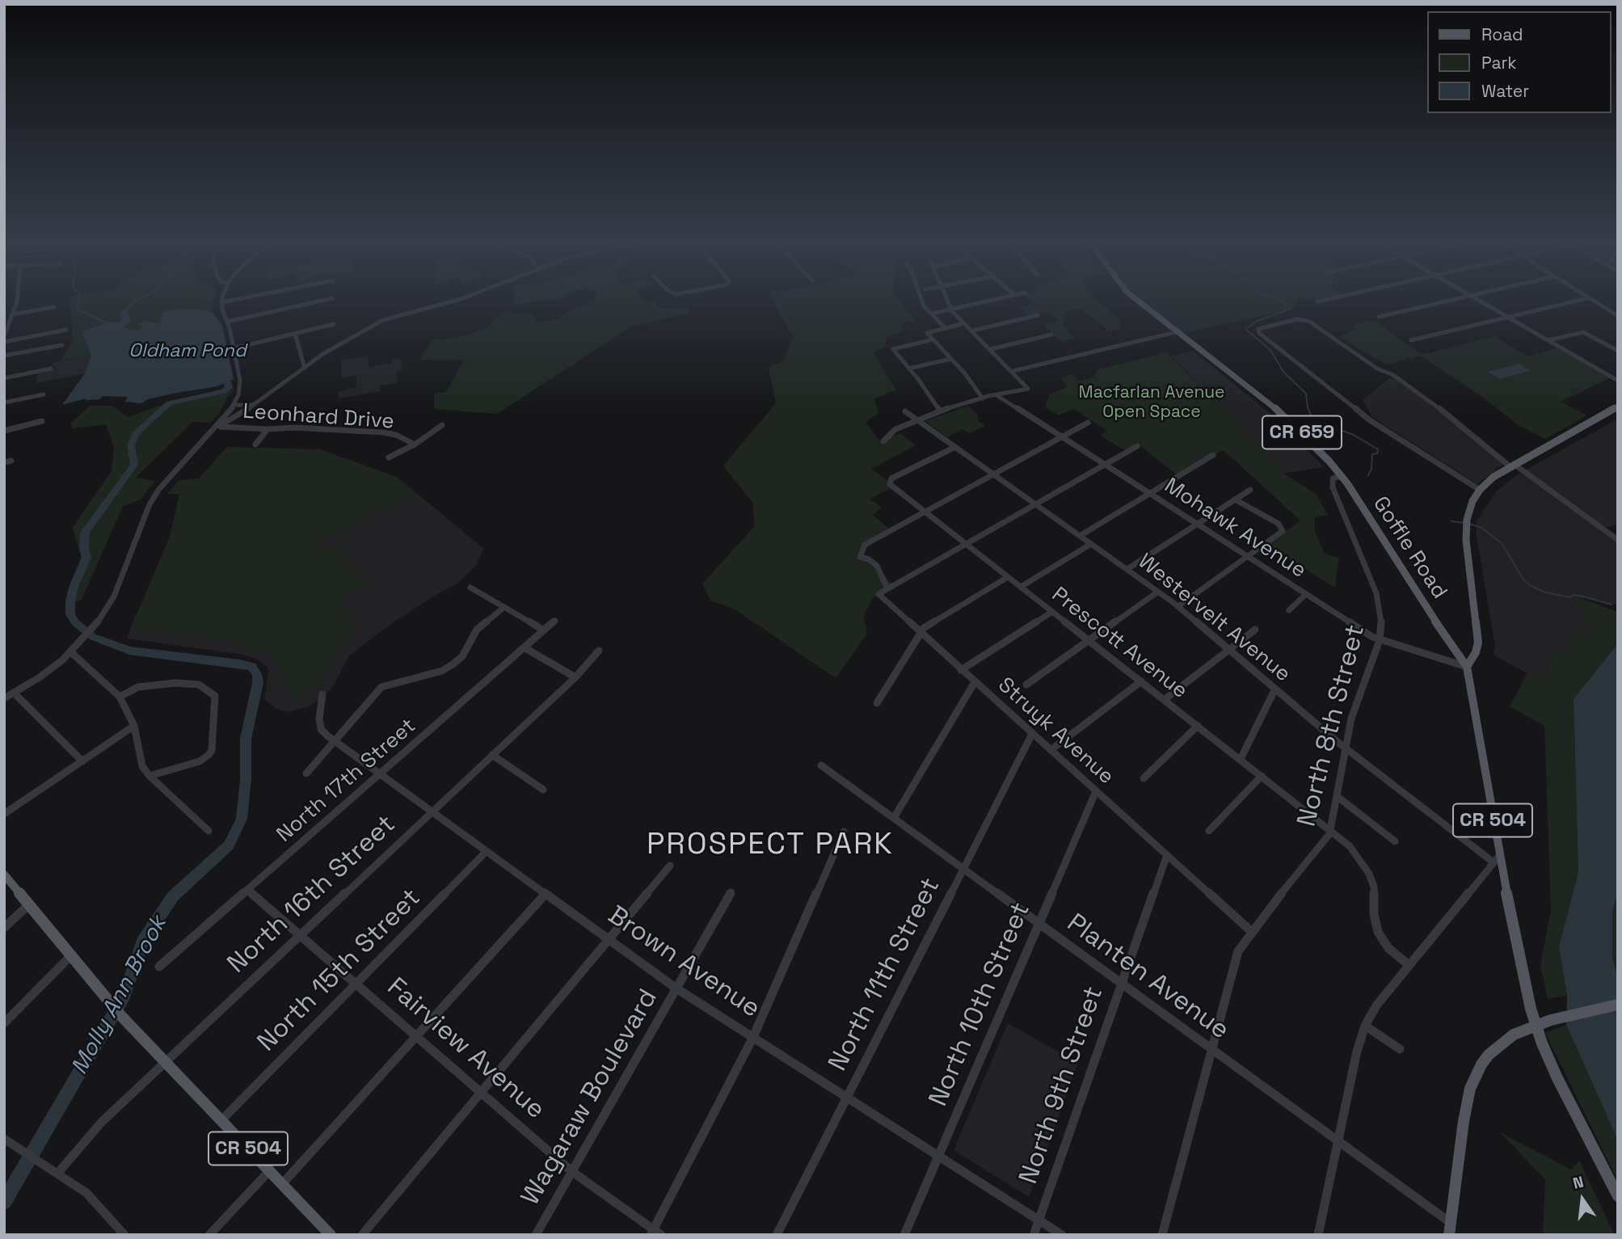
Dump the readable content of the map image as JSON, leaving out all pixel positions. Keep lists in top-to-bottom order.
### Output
{
  "streets": {
    "main road": ["CR 659", "Goffle Road", "CR 504"],
    "street": [
      "Leonhard Drive",
      "Mohawk Avenue",
      "Westervelt Avenue",
      "Prescott Avenue",
      "North 8th Street",
      "Struyk Avenue",
      "North 17th Street",
      "North 16th Street",
      "Brown Avenue",
      "North 15th Street",
      "North 11th Street",
      "Planten Avenue",
      "North 10th Street",
      "Fairview Avenue",
      "North 9th Street",
      "Wagaraw Boulevard"
    ]
  },
  "crossings": [
    ["Mohawk Avenue", "Goffle Road"],
    ["Mohawk Avenue", "North 8th Street"],
    ["Goffle Road", "Westervelt Avenue"],
    ["Goffle Road", "North 8th Street"],
    ["Goffle Road", "CR 504"],
    ["Westervelt Avenue", "Prescott Avenue"],
    ["Westervelt Avenue", "North 8th Street"],
    ["Prescott Avenue", "North 8th Street"],
    ["Prescott Avenue", "Struyk Avenue"],
    ["North 8th Street", "Struyk Avenue"],
    ["North 8th Street", "Planten Avenue"],
    ["Struyk Avenue", "North 11th Street"],
    ["Struyk Avenue", "North 10th Street"],
    ["Struyk Avenue", "North 9th Street"],
    ["North 17th Street", "Brown Avenue"],
    ["North 17th Street", "Fairview Avenue"],
    ["CR 504", "North 16th Street"],
    ["CR 504", "North 15th Street"],
    ["North 16th Street", "Brown Avenue"],
    ["North 16th Street", "Fairview Avenue"],
    ["Brown Avenue", "North 15th Street"],
    ["Brown Avenue", "North 11th Street"],
    ["Brown Avenue", "North 10th Street"],
    ["Brown Avenue", "North 9th Street"],
    ["Brown Avenue", "Wagaraw Boulevard"],
    ["North 15th Street", "Fairview Avenue"],
    ["North 11th Street", "Planten Avenue"],
    ["Planten Avenue", "North 10th Street"],
    ["Planten Avenue", "North 9th Street"],
    ["Fairview Avenue", "Wagaraw Boulevard"]
  ],
  "districts": ["PROSPECT PARK"],
  "water": ["Oldham Pond", "Molly Ann Brook"],
  "parks": ["Macfarlan Avenue Open Space"],
  "legend": ["Road", "Park", "Water"],
  "north": "top"
}
